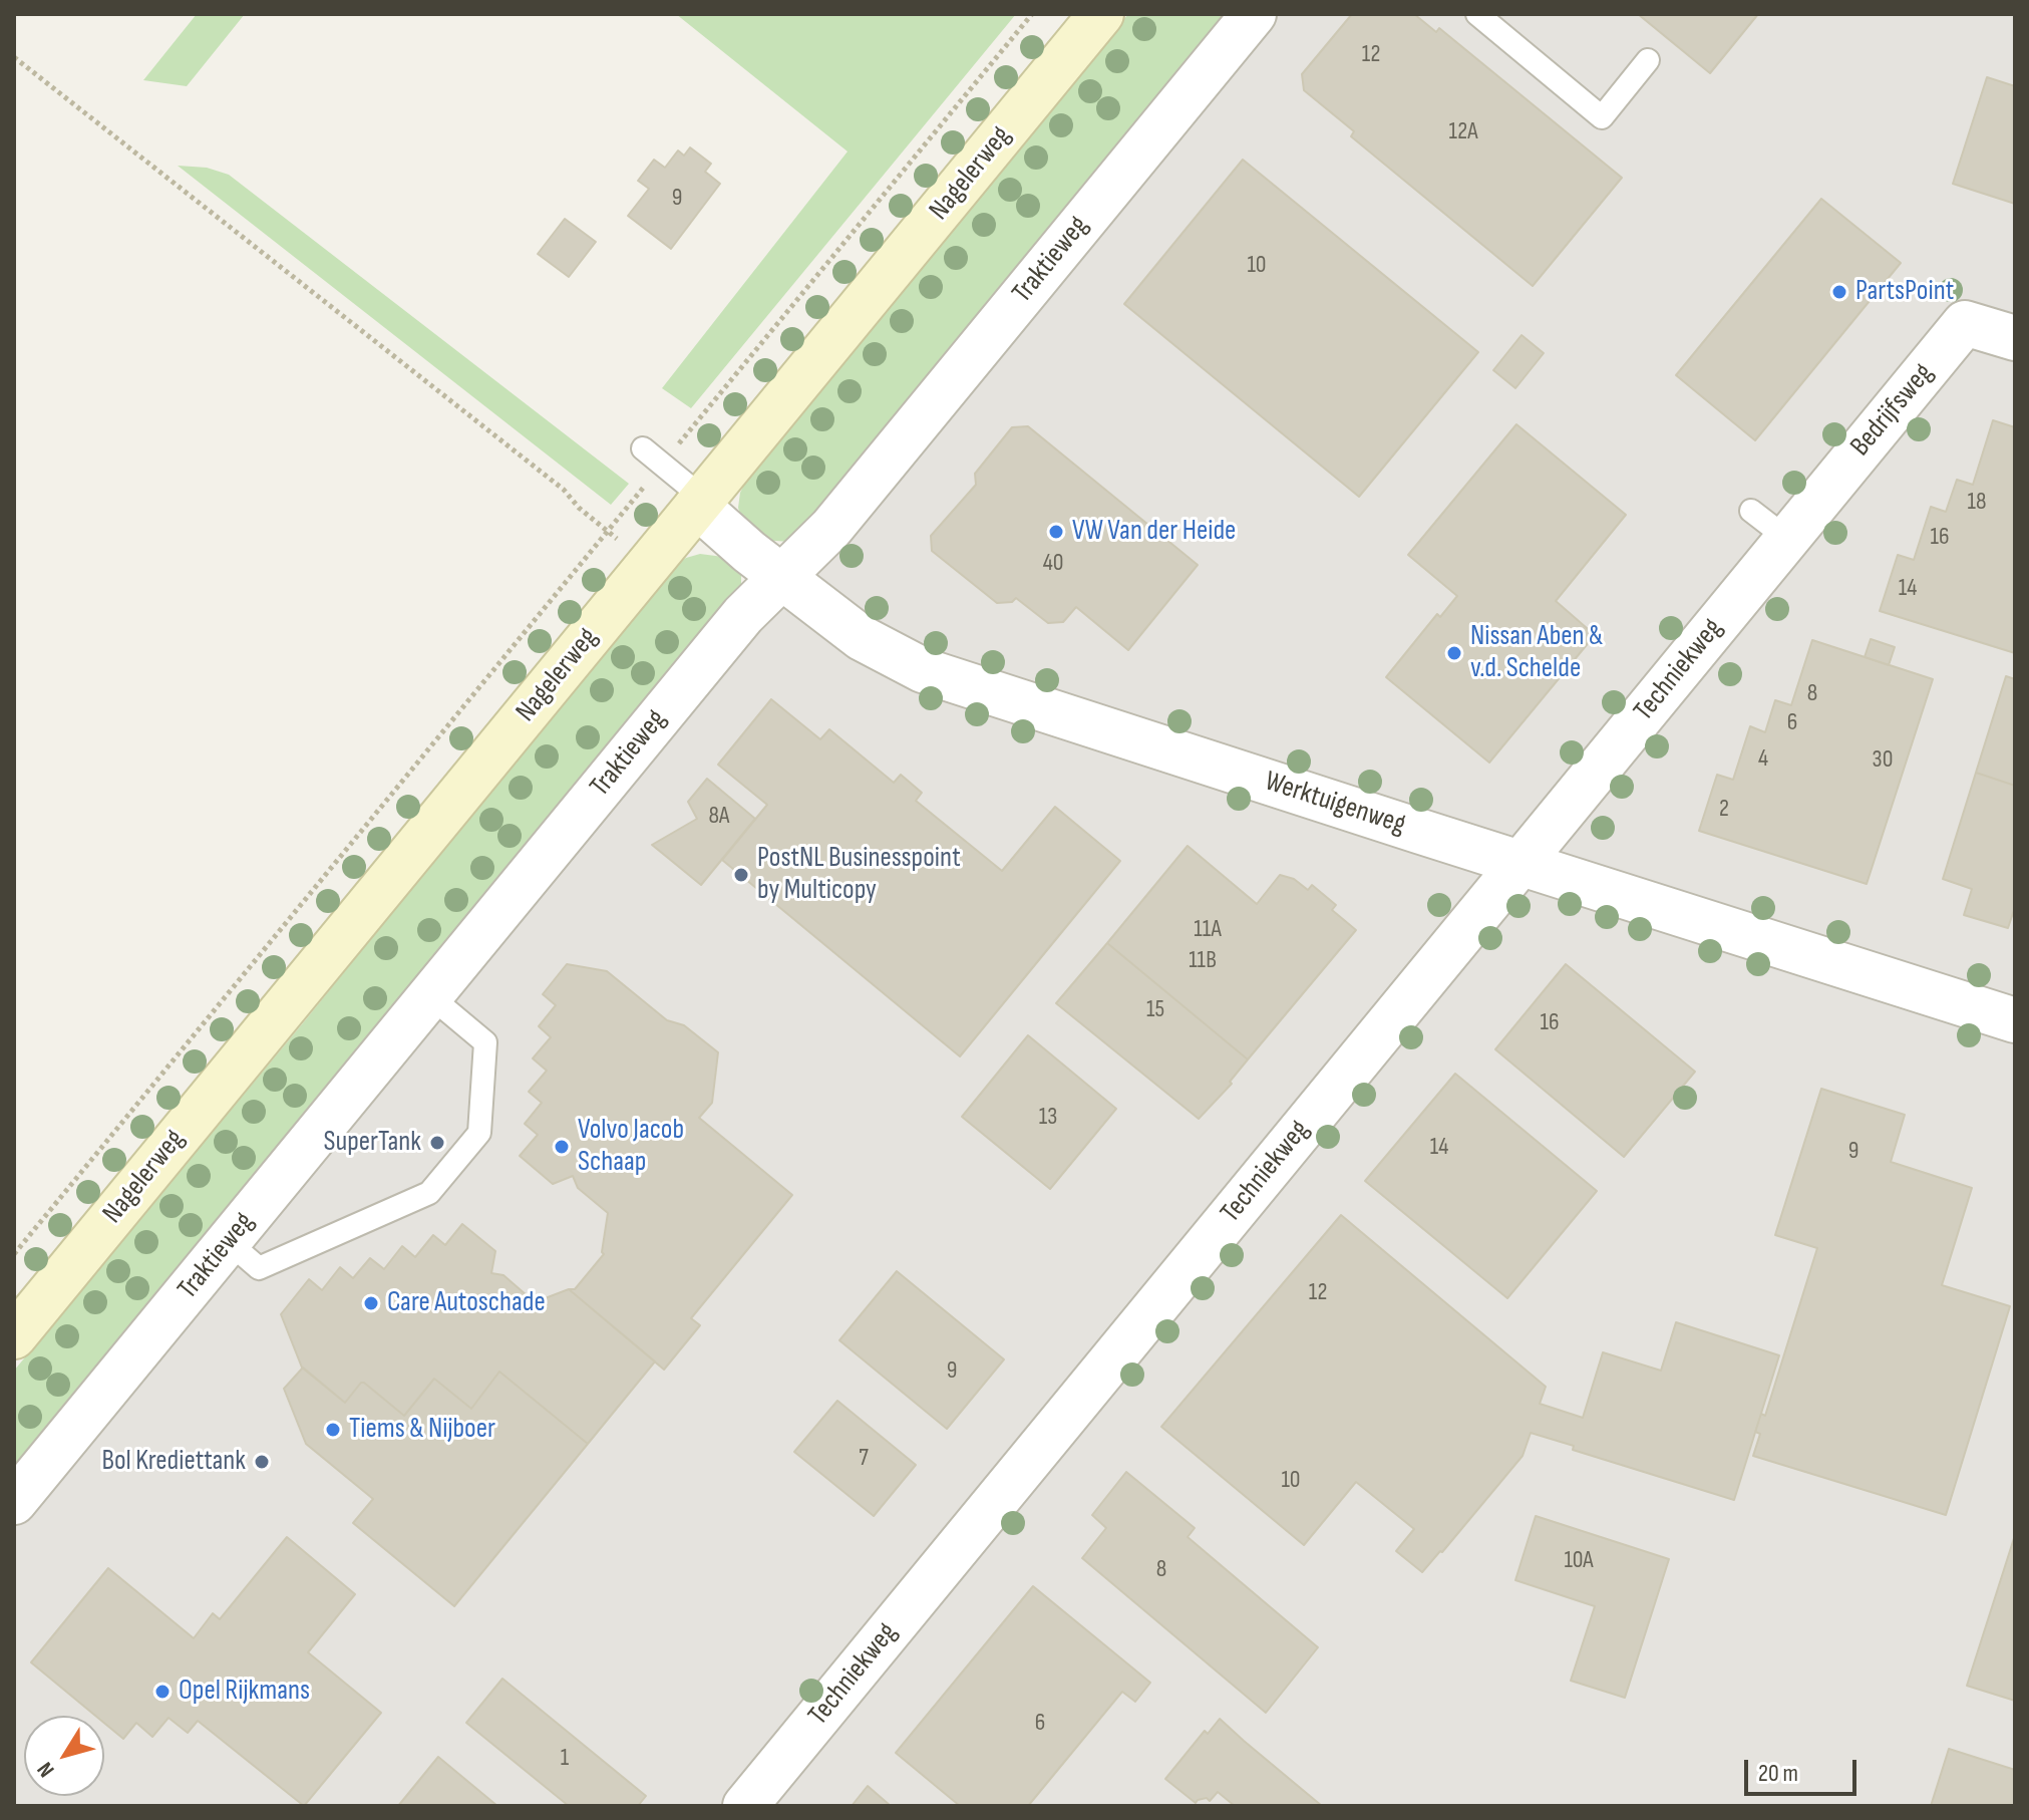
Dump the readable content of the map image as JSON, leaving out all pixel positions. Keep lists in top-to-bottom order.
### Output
{
  "streets": {
    "main road": ["Nagelerweg"],
    "street": [
      "Traktieweg",
      "Bedrijfsweg",
      "Techniekweg",
      "Werktuigenweg"
    ]
  },
  "crossings": [
    ["Nagelerweg", "Werktuigenweg"],
    ["Traktieweg", "Werktuigenweg"],
    ["Bedrijfsweg", "Techniekweg"],
    ["Techniekweg", "Werktuigenweg"]
  ],
  "places": [
    "PartsPoint",
    "VW Van der Heide",
    "Nissan Aben & v.d. Schelde",
    "PostNL Businesspoint by Multicopy",
    "SuperTank",
    "Volvo Jacob Schaap",
    "Care Autoschade",
    "Tiems & Nijboer",
    "Bol Krediettank",
    "Opel Rijkmans"
  ],
  "house_numbers": [
    "12",
    "12A",
    "9",
    "10",
    "18",
    "16",
    "40",
    "14",
    "8",
    "6",
    "4",
    "30",
    "2",
    "8A",
    "11A",
    "11B",
    "15",
    "16",
    "13",
    "14",
    "9",
    "12",
    "9",
    "7",
    "10",
    "10A",
    "8",
    "6",
    "1"
  ],
  "scale_bar": "20 m",
  "north": "bottom left"
}
